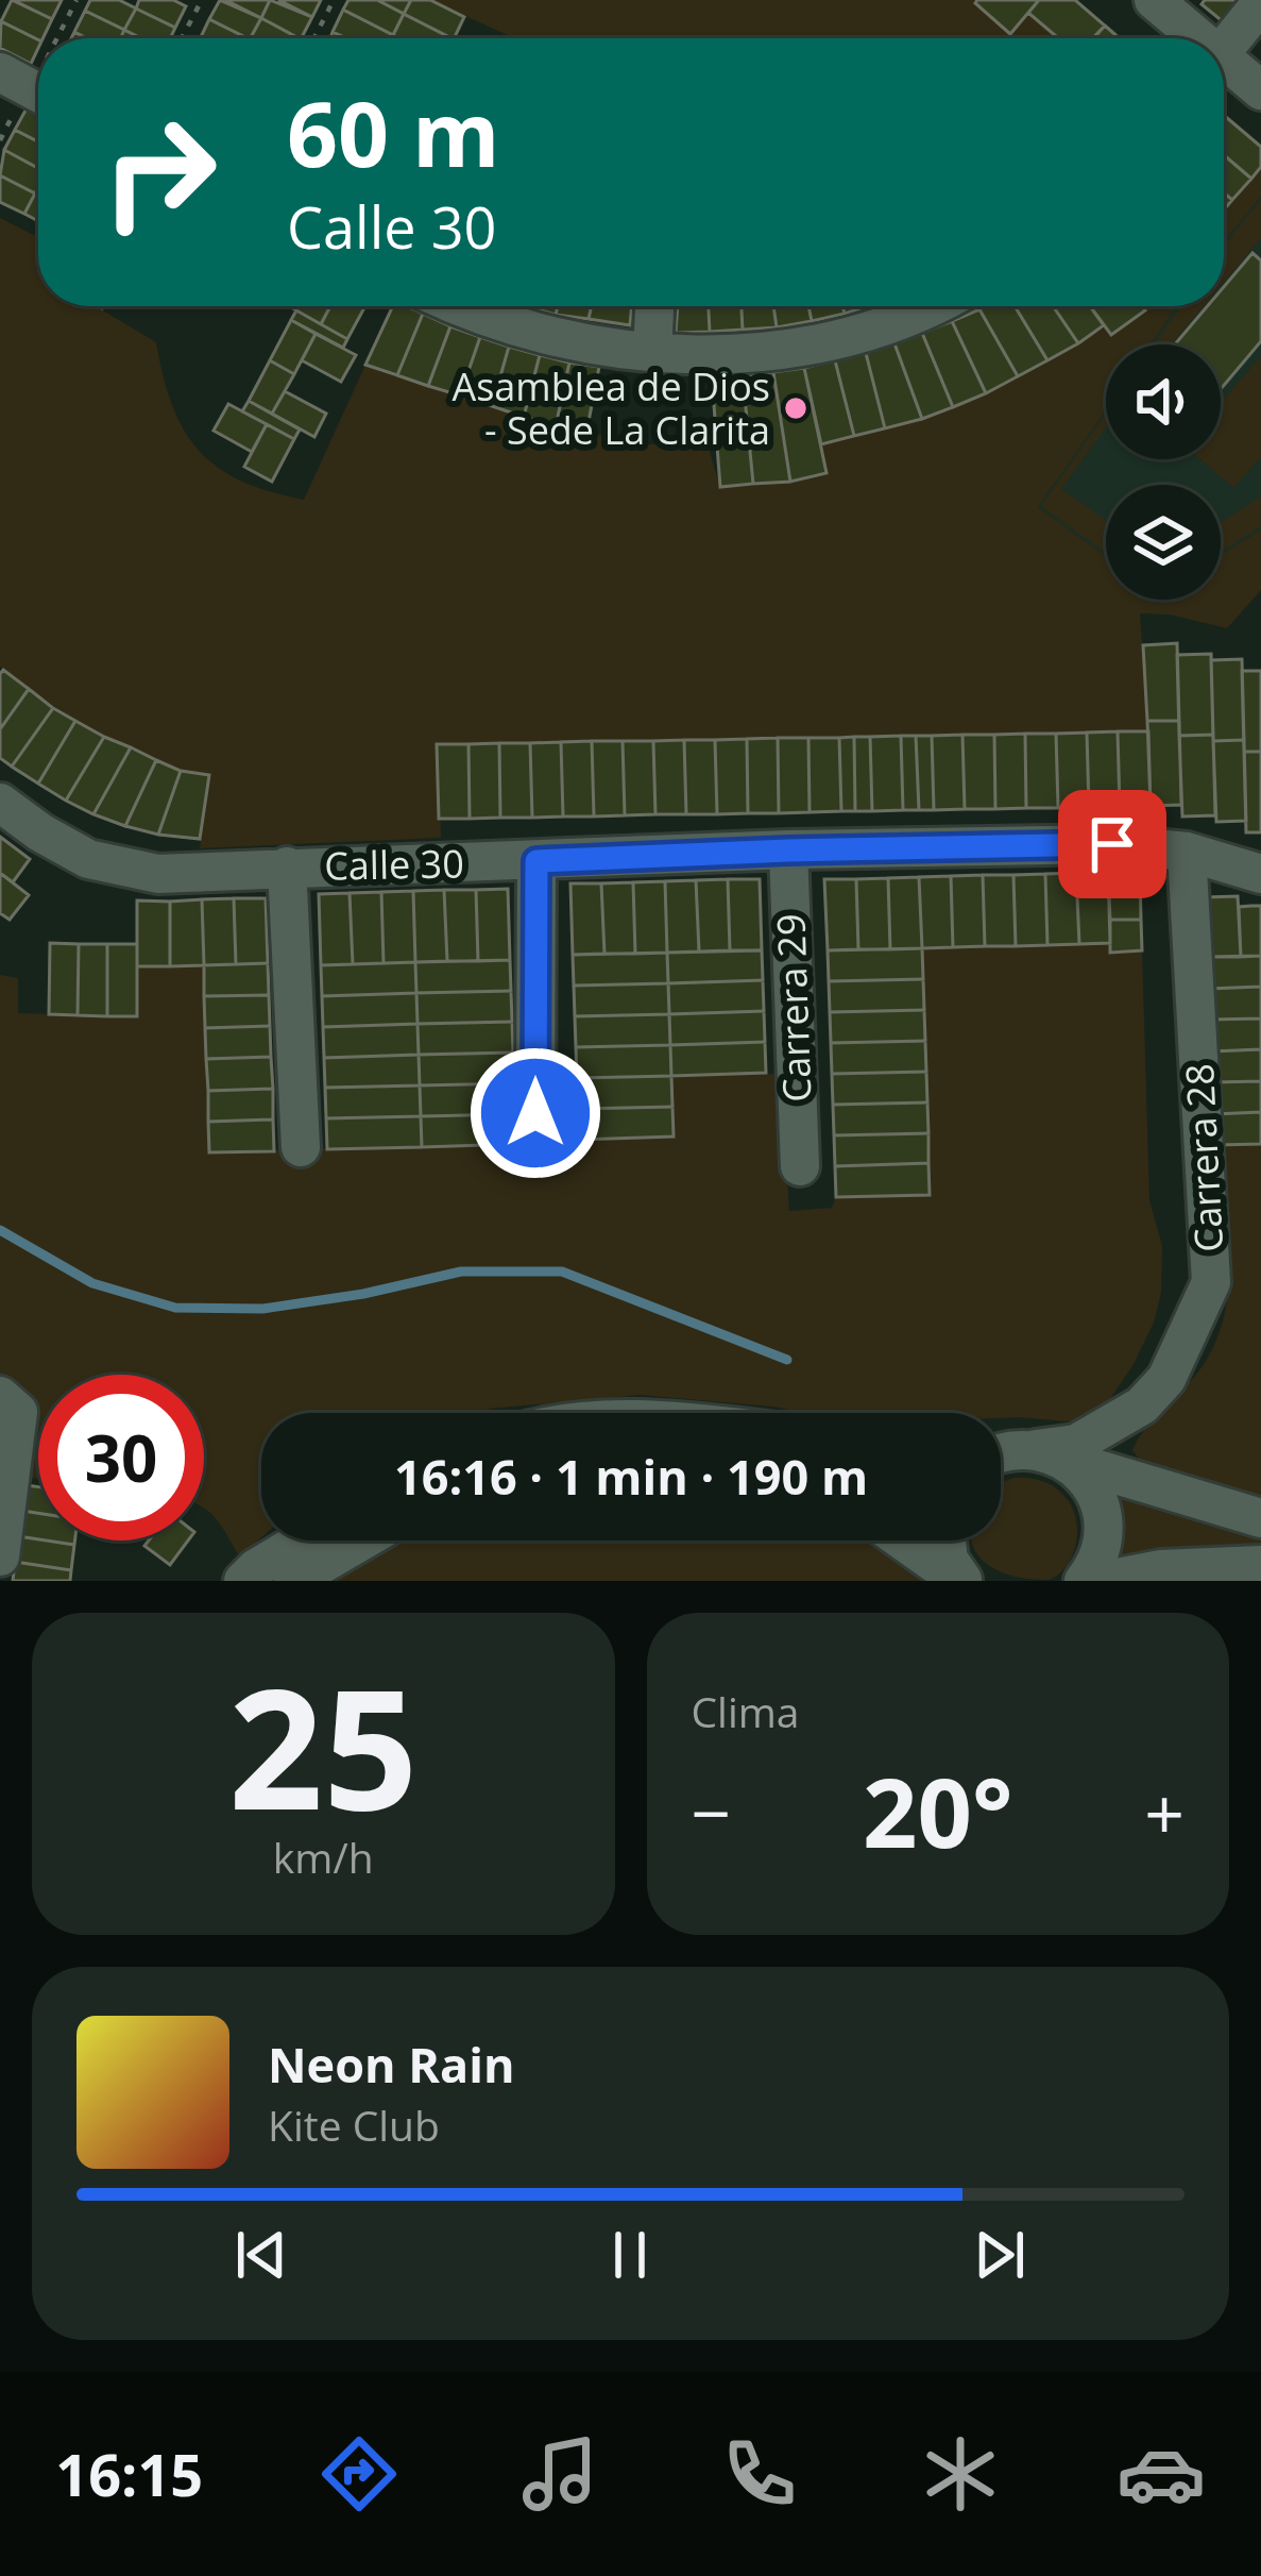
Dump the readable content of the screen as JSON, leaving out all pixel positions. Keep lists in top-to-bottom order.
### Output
{
  "streets": {
    "street": ["Calle 30", "Carrera 29", "Carrera 28"]
  },
  "crossings": [
    ["Calle 30", "Carrera 29"],
    ["Calle 30", "Carrera 28"]
  ],
  "places": ["Asamblea de Dios - Sede La Clarita"],
  "page": {
    "turn": ["60 m", "Calle 30"],
    "limit": "30",
    "trip": "16:16 · 1 min · 190 m",
    "tile": [
      ["25", "km/h"],
      "Clima"
    ],
    "heat": ["−", "20°", "+"],
    "song": ["Neon Rain", "Kite Club"],
    "tabs": "16:15"
  }
}
